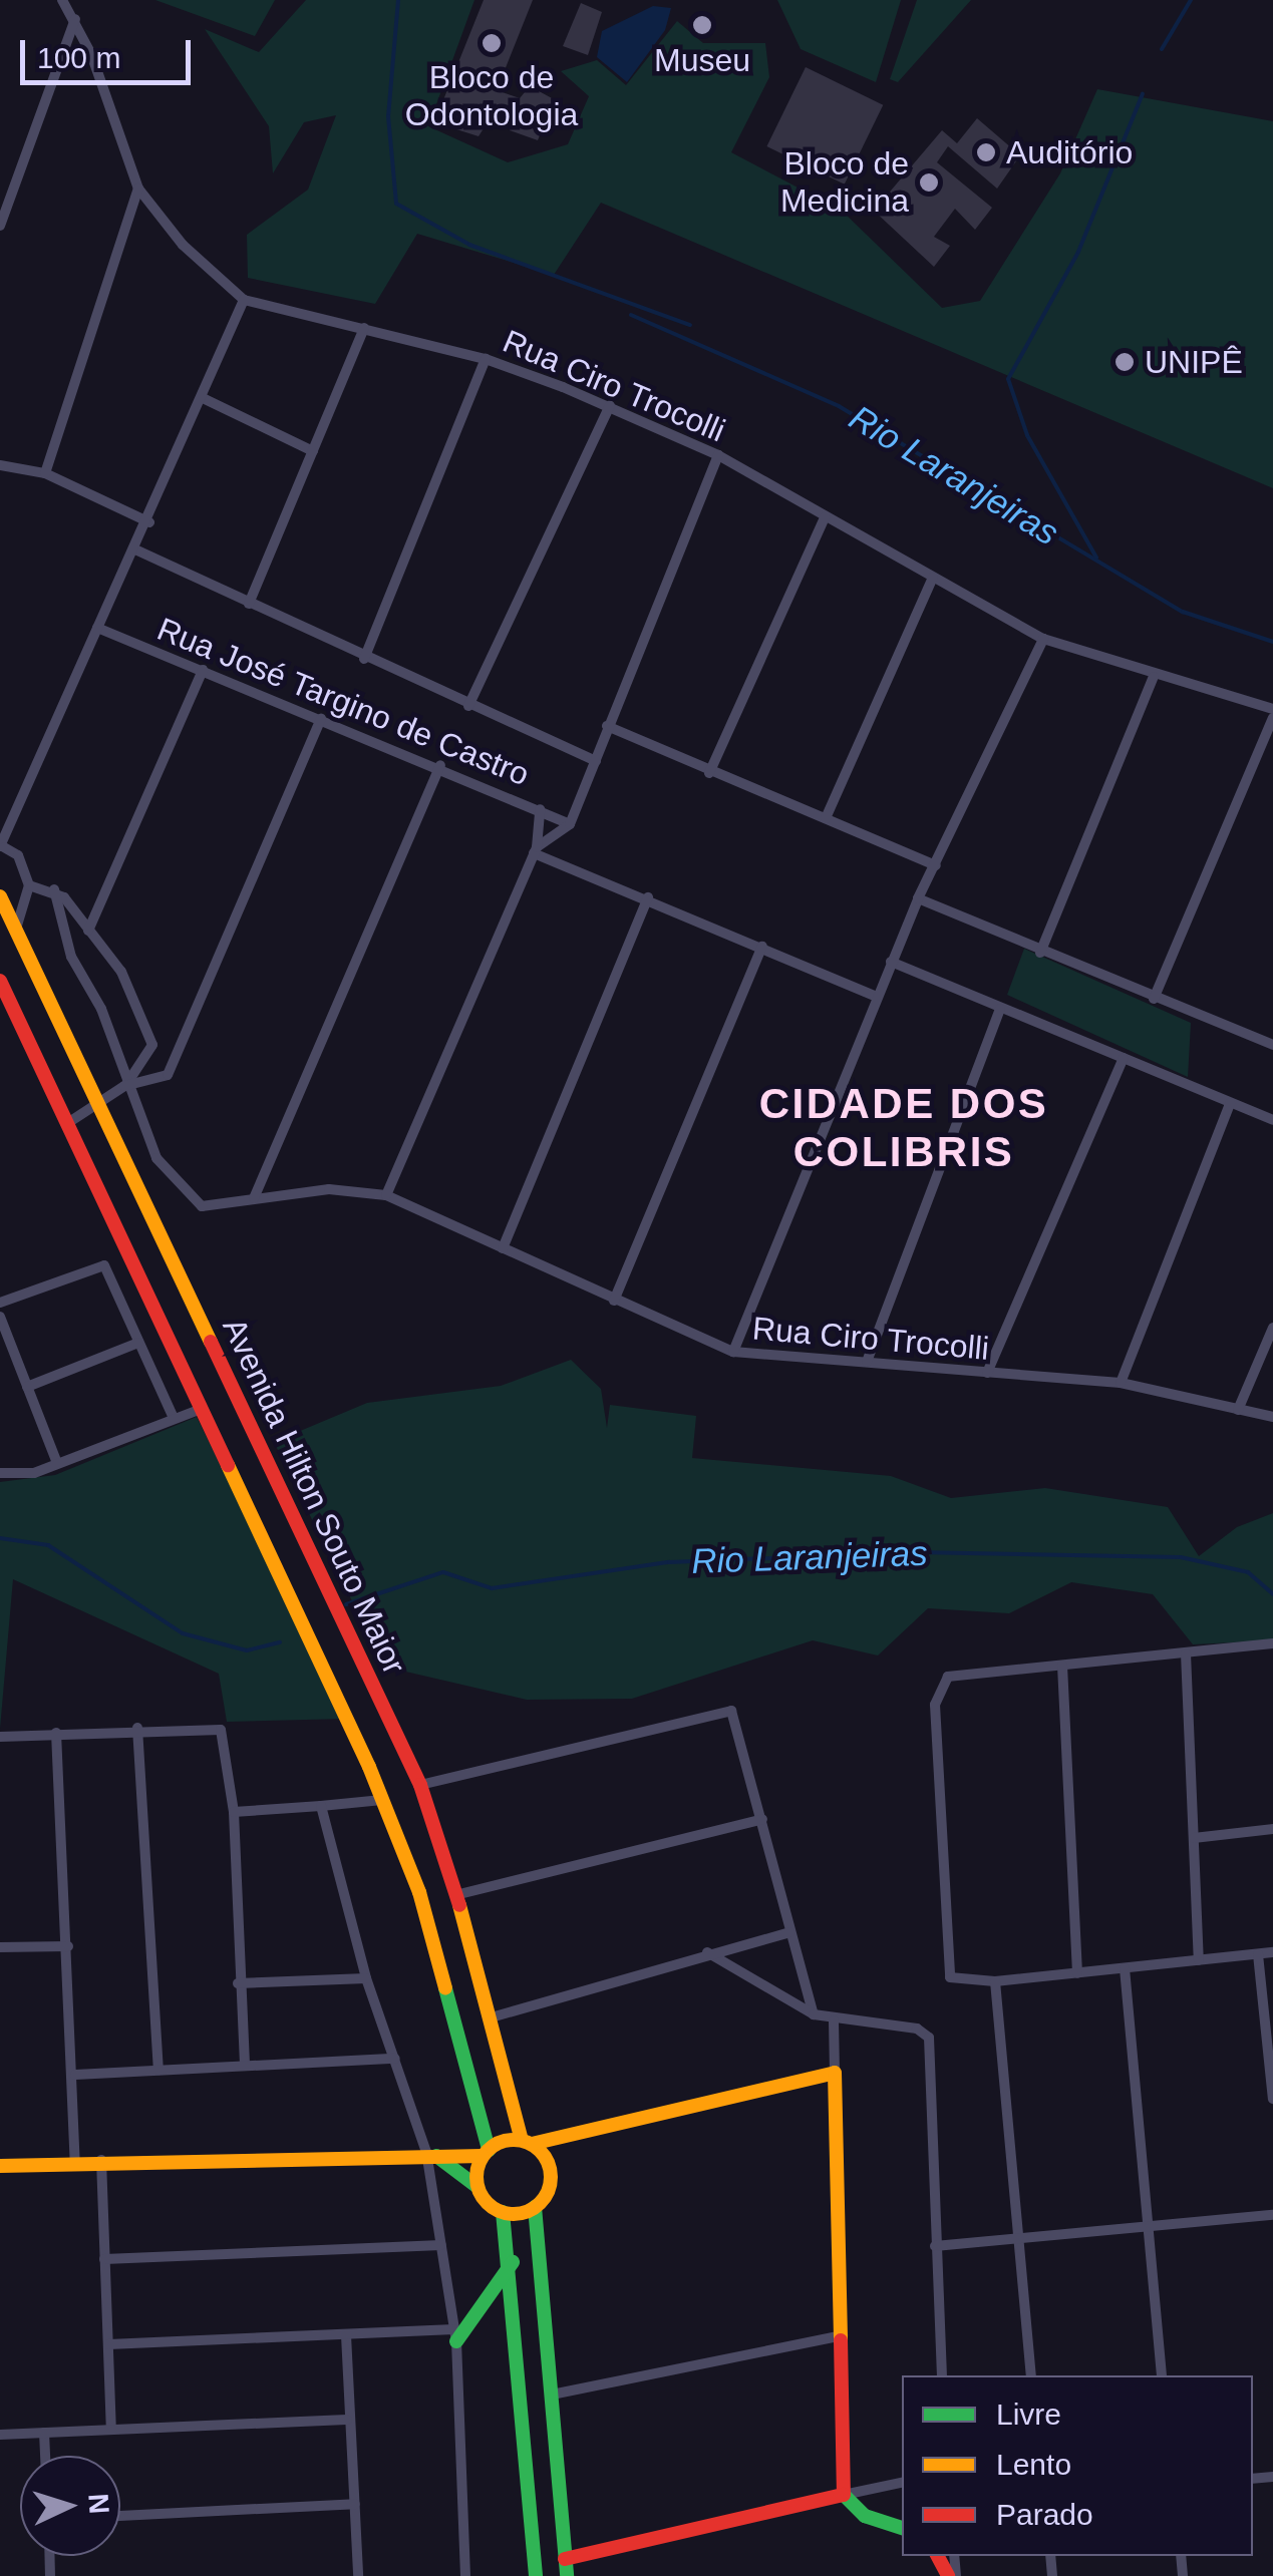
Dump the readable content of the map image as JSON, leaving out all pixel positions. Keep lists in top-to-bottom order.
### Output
{
  "streets": {
    "main road": ["Avenida Hilton Souto Maior"],
    "street": ["Rua Ciro Trocolli", "Rua José Targino de Castro"]
  },
  "districts": ["CIDADE DOS COLIBRIS"],
  "water": ["Rio Laranjeiras"],
  "places": [
    "Museu",
    "Bloco de Odontologia",
    "Auditório",
    "Bloco de Medicina",
    "UNIPÊ"
  ],
  "legend": ["Livre", "Lento", "Parado"],
  "scale_bar": "100 m",
  "north": "right"
}
